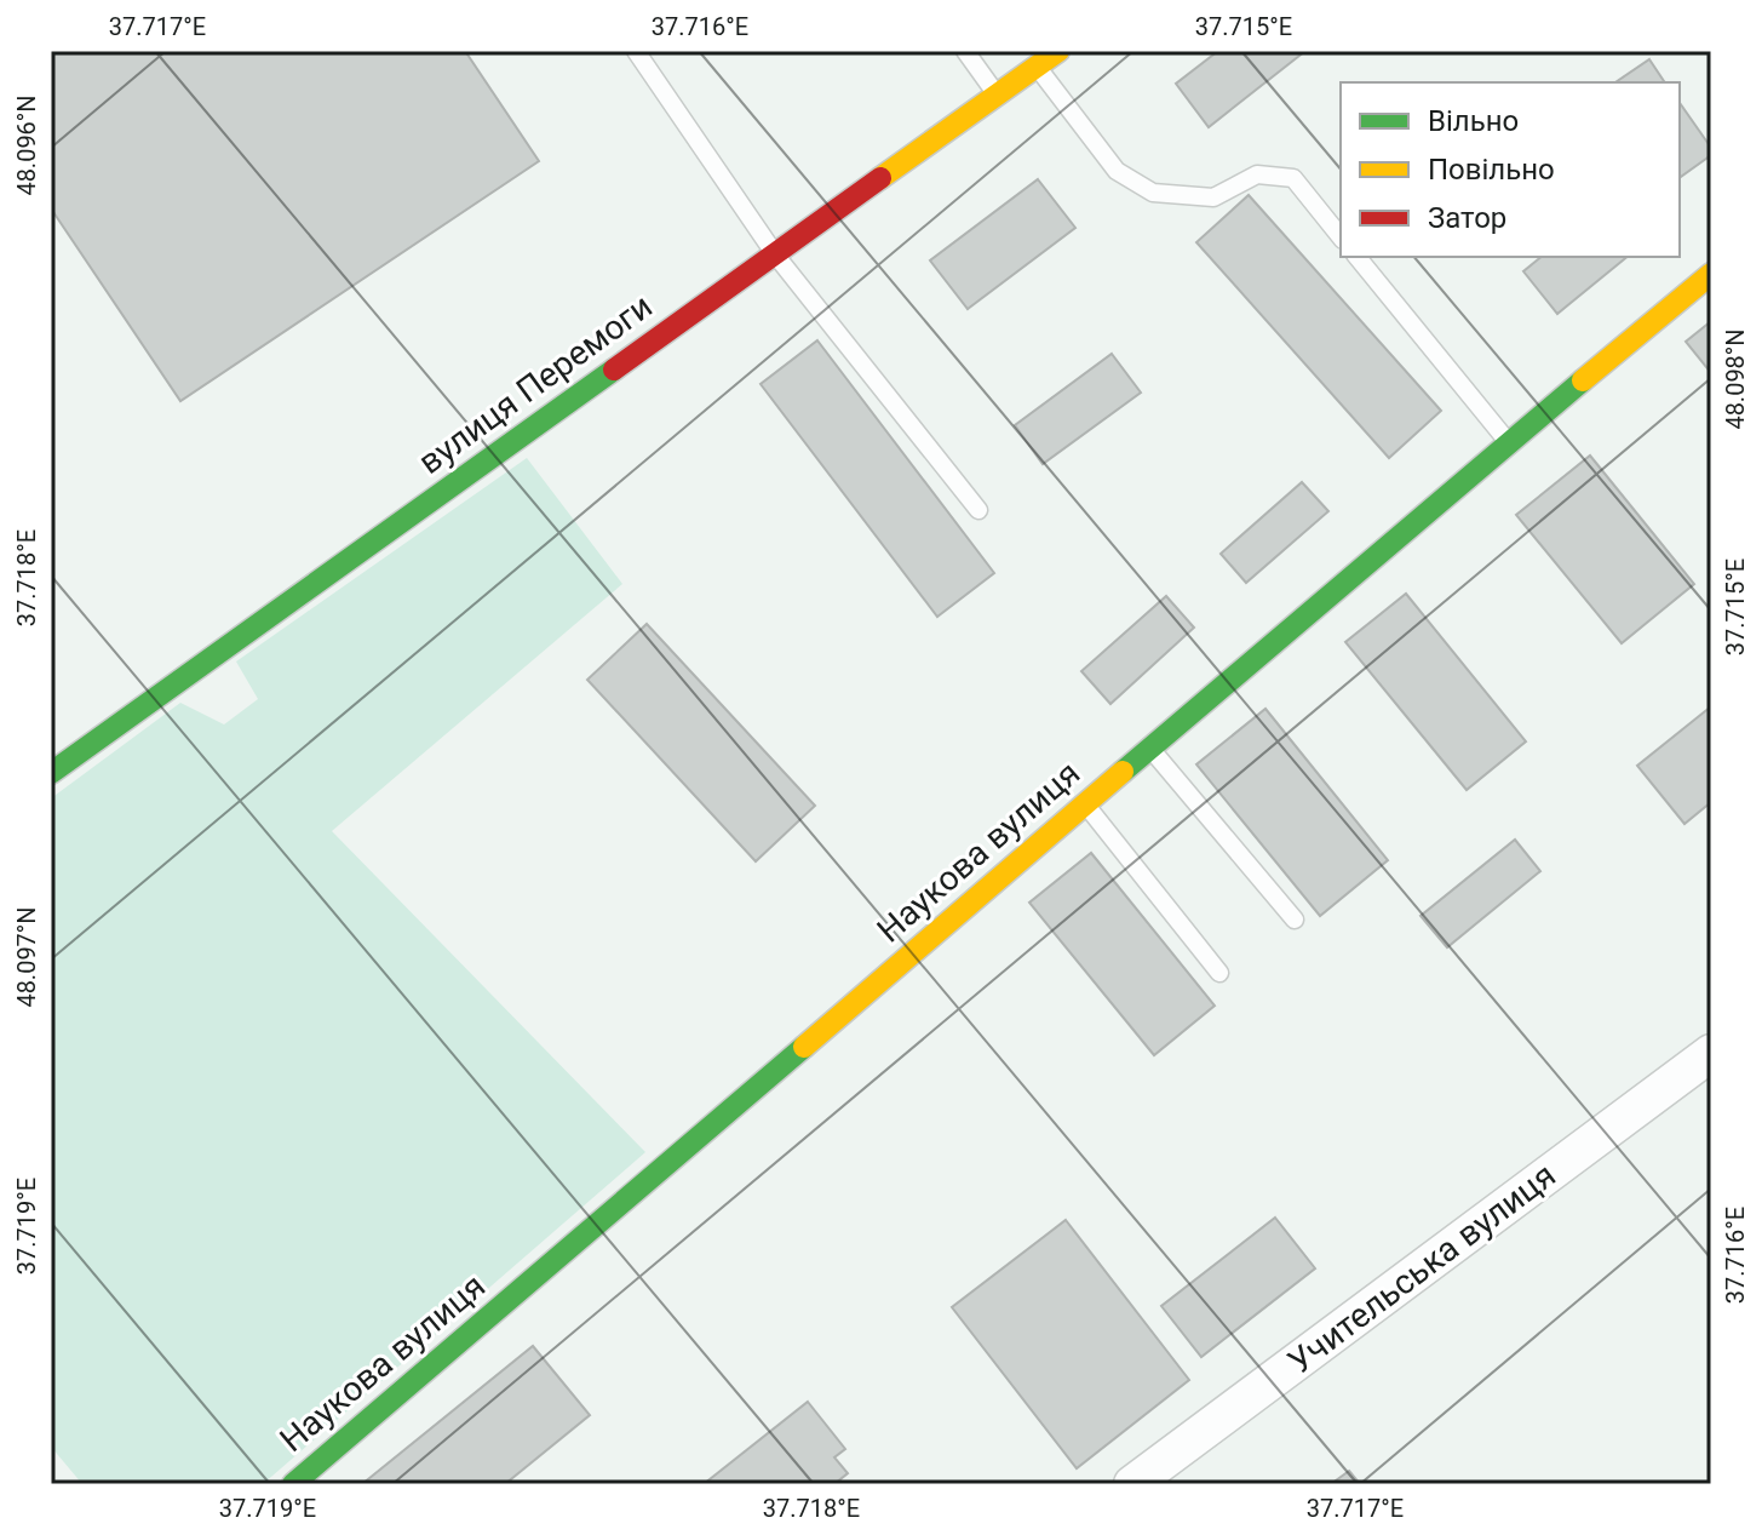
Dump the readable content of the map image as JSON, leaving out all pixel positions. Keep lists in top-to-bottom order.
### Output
{
  "streets": {
    "street": ["вулиця Перемоги", "Наукова вулиця", "Учительська вулиця"]
  },
  "legend": ["Вільно", "Повільно", "Затор"],
  "coordinates": [
    "37.717°E",
    "37.716°E",
    "37.715°E",
    "48.096°N",
    "48.098°N",
    "37.718°E",
    "48.097°N",
    "37.719°E"
  ]
}
